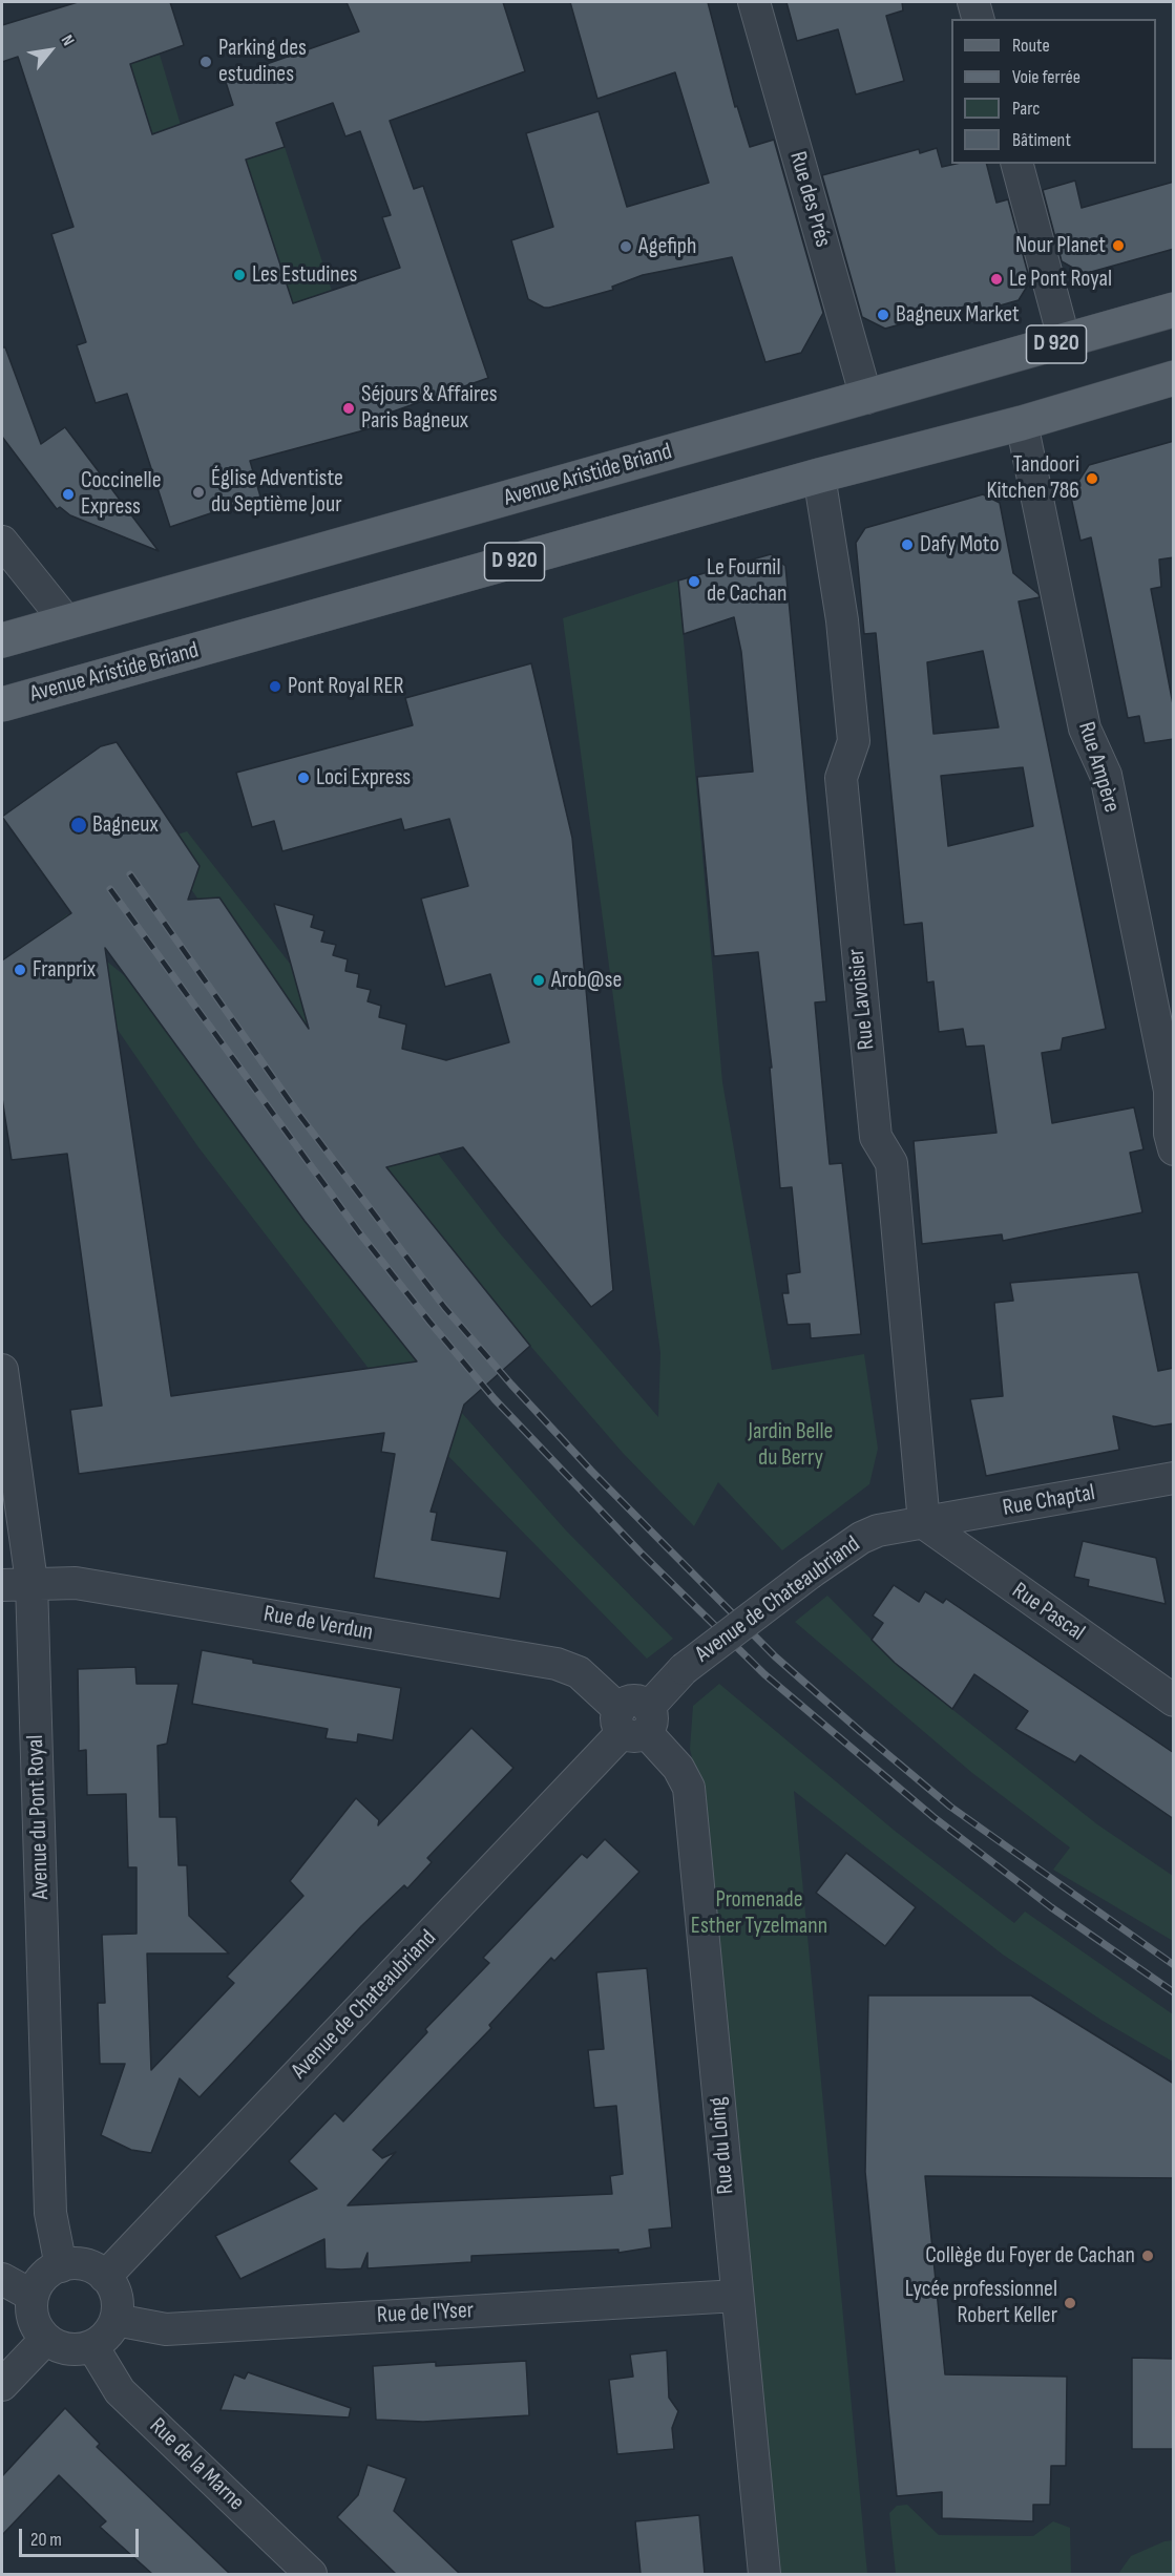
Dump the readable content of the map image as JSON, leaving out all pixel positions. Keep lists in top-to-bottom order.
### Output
{
  "streets": {
    "main road": ["D 920", "Avenue Aristide Briand"],
    "street": [
      "Rue des Prés",
      "Rue Ampère",
      "Rue Lavoisier",
      "Rue Chaptal",
      "Avenue de Chateaubriand",
      "Rue Pascal",
      "Rue de Verdun",
      "Avenue du Pont Royal",
      "Rue du Loing",
      "Rue de l'Yser",
      "Rue de la Marne"
    ]
  },
  "crossings": [
    ["Rue des Prés", "Avenue Aristide Briand"],
    ["Avenue Aristide Briand", "Rue Ampère"],
    ["Avenue Aristide Briand", "Rue Lavoisier"],
    ["Rue Lavoisier", "Rue Chaptal"],
    ["Rue Lavoisier", "Avenue de Chateaubriand"],
    ["Rue Lavoisier", "Rue Pascal"],
    ["Rue Chaptal", "Avenue de Chateaubriand"],
    ["Rue Chaptal", "Rue Pascal"],
    ["Avenue de Chateaubriand", "Rue Pascal"],
    ["Avenue de Chateaubriand", "Rue de Verdun"],
    ["Avenue de Chateaubriand", "Avenue du Pont Royal"],
    ["Avenue de Chateaubriand", "Rue du Loing"],
    ["Avenue de Chateaubriand", "Rue de l'Yser"],
    ["Avenue de Chateaubriand", "Rue de la Marne"],
    ["Rue de Verdun", "Avenue du Pont Royal"],
    ["Rue de Verdun", "Rue du Loing"],
    ["Avenue du Pont Royal", "Rue de l'Yser"],
    ["Avenue du Pont Royal", "Rue de la Marne"],
    ["Rue du Loing", "Rue de l'Yser"],
    ["Rue de l'Yser", "Rue de la Marne"]
  ],
  "parks": ["Jardin Belle du Berry", "Promenade Esther Tyzelmann"],
  "places": [
    "Parking des estudines",
    "Nour Planet",
    "Agefiph",
    "Les Estudines",
    "Le Pont Royal",
    "Bagneux Market",
    "Séjours & Affaires Paris Bagneux",
    "Tandoori Kitchen 786",
    "Église Adventiste du Septième Jour",
    "Coccinelle Express",
    "Dafy Moto",
    "Le Fournil de Cachan",
    "Pont Royal RER",
    "Loci Express",
    "Bagneux",
    "Franprix",
    "Arob@se",
    "Collège du Foyer de Cachan",
    "Lycée professionnel Robert Keller"
  ],
  "legend": [
    "Route",
    "Voie ferrée",
    "Parc",
    "Bâtiment"
  ],
  "scale_bar": "20 m",
  "north": "top right"
}
